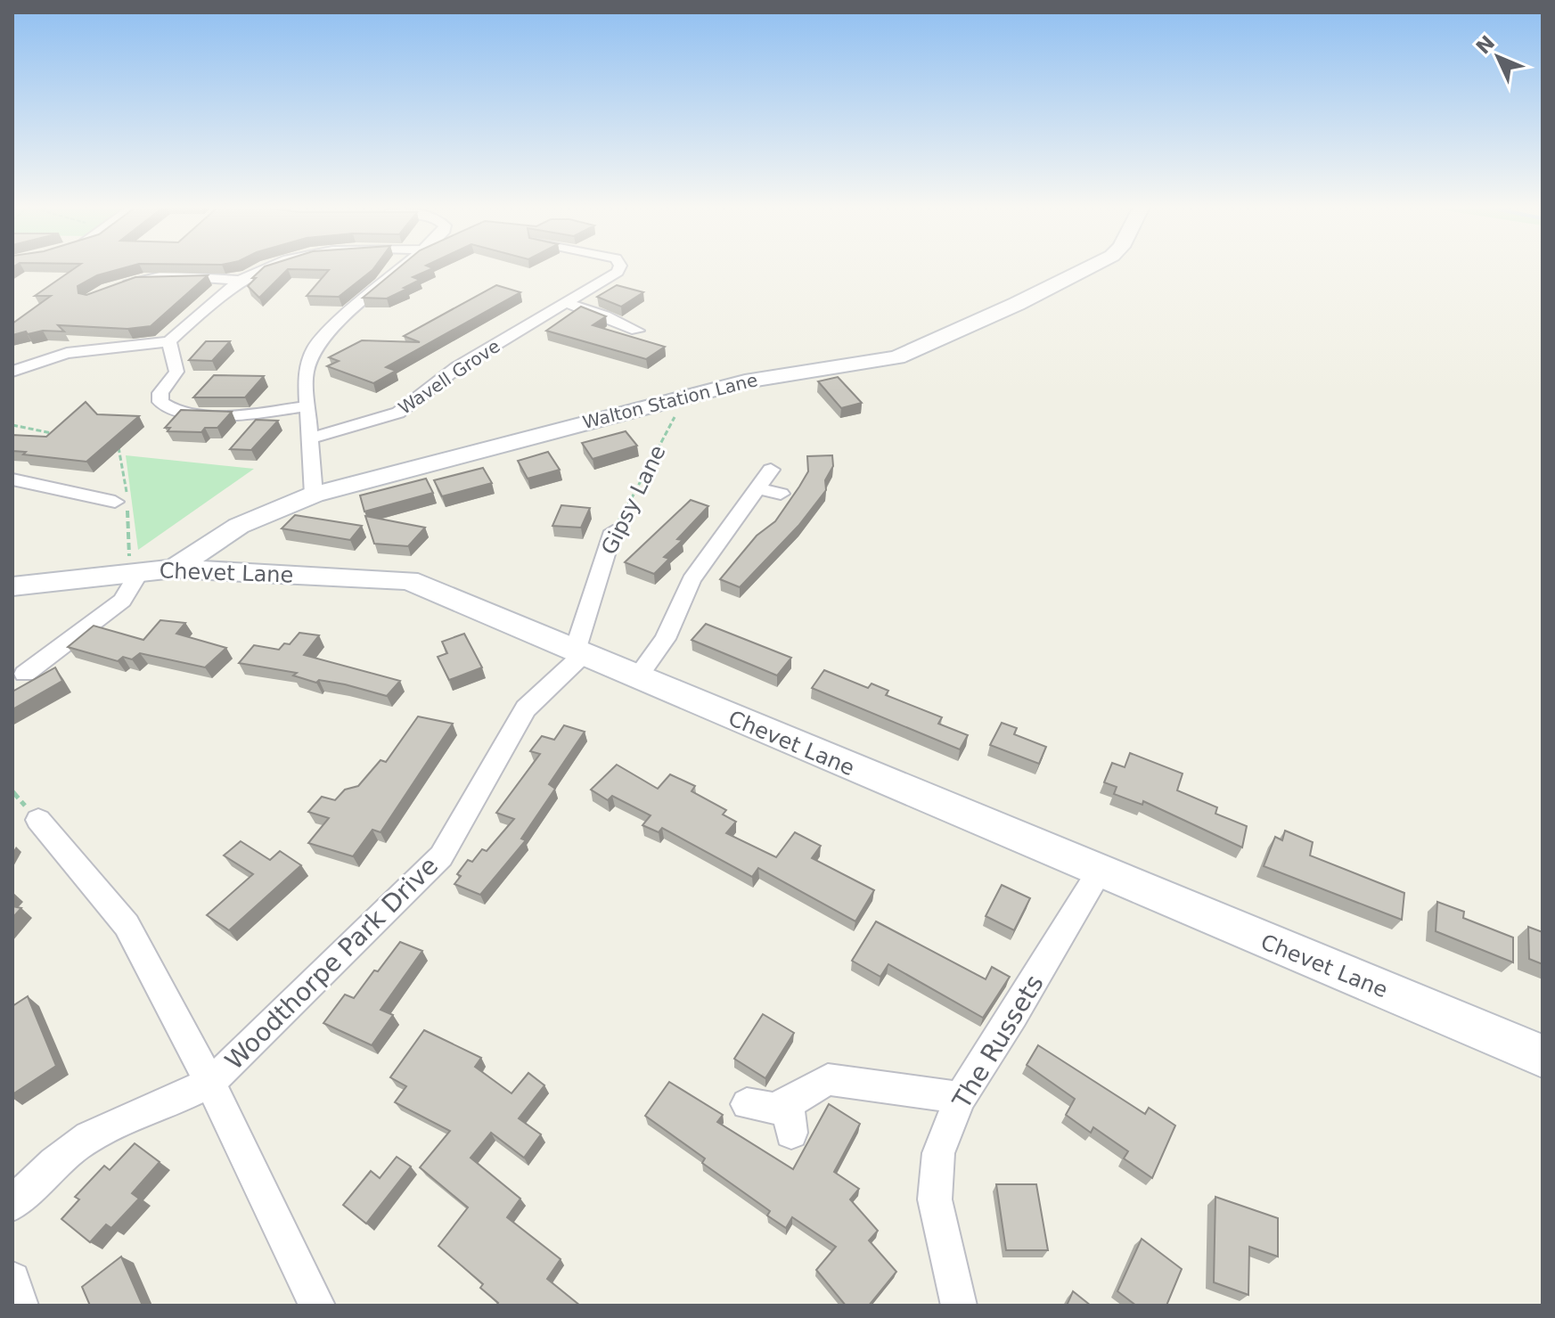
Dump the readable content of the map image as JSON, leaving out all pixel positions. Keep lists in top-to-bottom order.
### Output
{
  "streets": {
    "main road": ["Walton Station Lane", "Chevet Lane"],
    "street": [
      "Wavell Grove",
      "Gipsy Lane",
      "Woodthorpe Park Drive",
      "The Russets"
    ]
  },
  "crossings": [
    ["Walton Station Lane", "Gipsy Lane"],
    ["Walton Station Lane", "Chevet Lane"],
    ["Gipsy Lane", "Chevet Lane"],
    ["Gipsy Lane", "Woodthorpe Park Drive"],
    ["Chevet Lane", "Woodthorpe Park Drive"],
    ["Chevet Lane", "The Russets"]
  ],
  "north": "top left"
}
